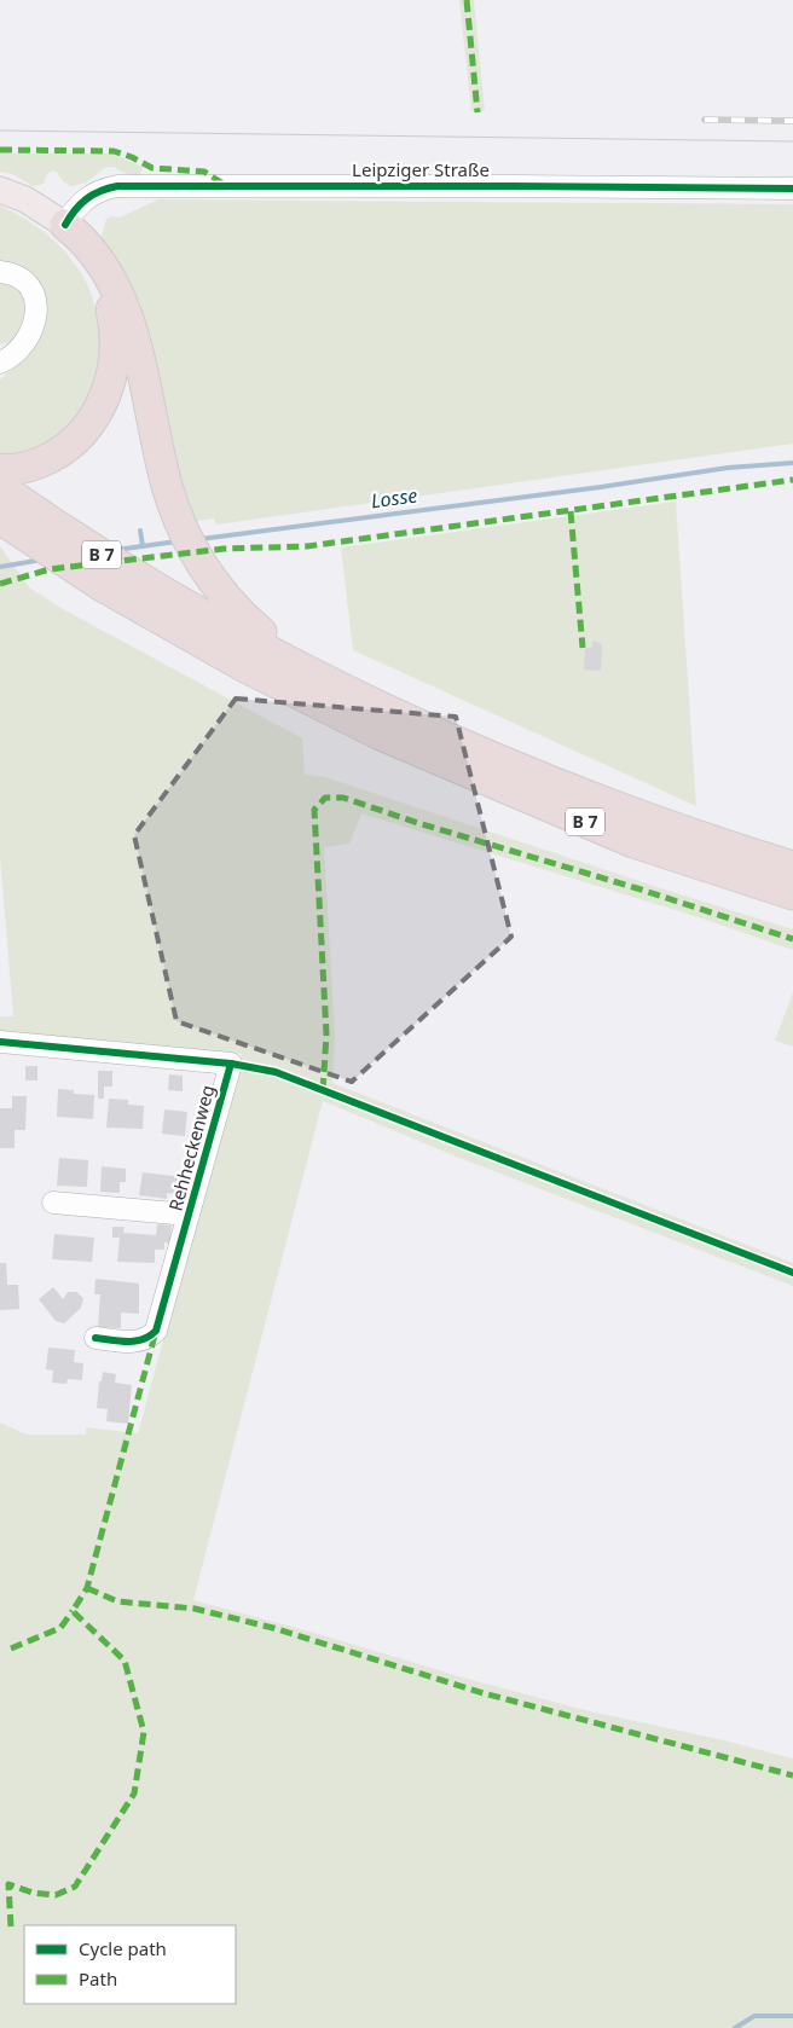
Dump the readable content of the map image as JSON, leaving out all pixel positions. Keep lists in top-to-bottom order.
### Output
{
  "streets": {
    "highway": ["B 7"],
    "street": ["Leipziger Straße", "Rehheckenweg"]
  },
  "water": ["Losse"],
  "legend": ["Cycle path", "Path"]
}
